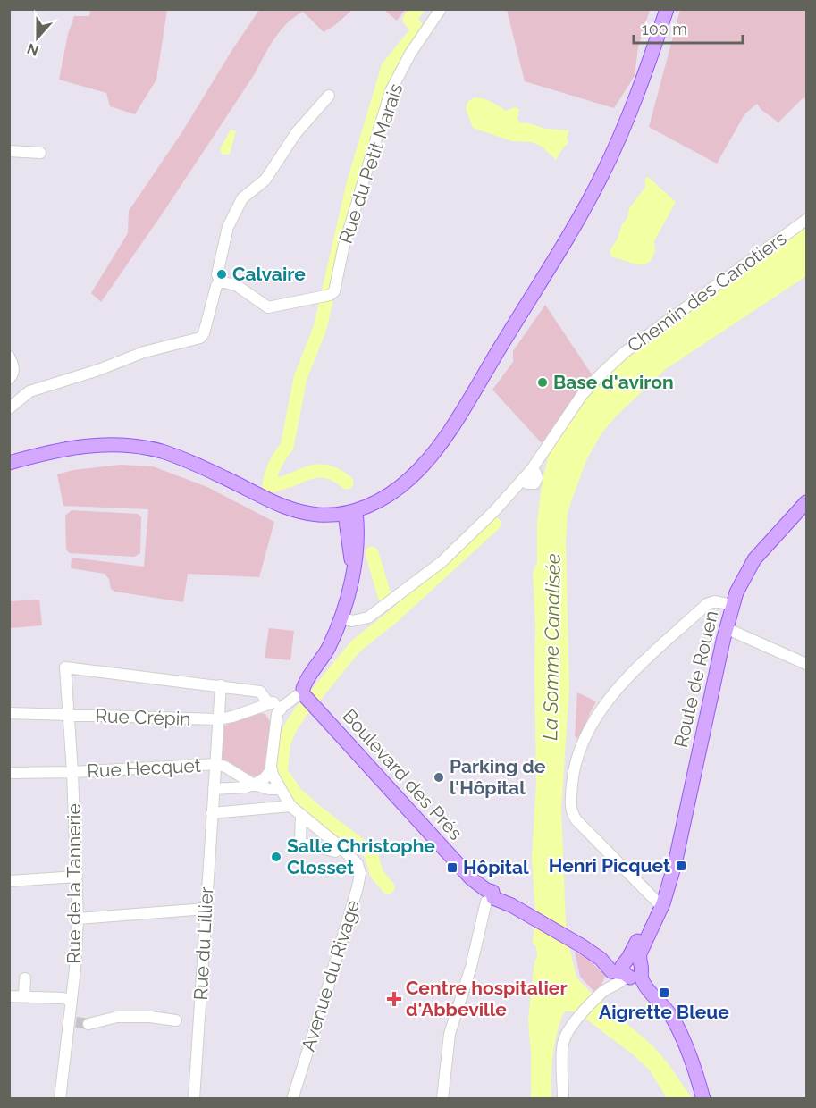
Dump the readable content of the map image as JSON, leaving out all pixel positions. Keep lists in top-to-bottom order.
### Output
{
  "streets": {
    "main road": ["Route de Rouen", "Boulevard des Prés"],
    "street": [
      "Rue du Petit Marais",
      "Chemin des Canotiers",
      "Rue Crépin",
      "Rue Hecquet",
      "Rue de la Tannerie",
      "Rue du Lillier",
      "Avenue du Rivage"
    ]
  },
  "crossings": [
    ["Route de Rouen", "Boulevard des Prés"],
    ["Rue Crépin", "Boulevard des Prés"],
    ["Rue Crépin", "Rue de la Tannerie"],
    ["Rue Crépin", "Rue du Lillier"],
    ["Rue Hecquet", "Rue de la Tannerie"],
    ["Rue Hecquet", "Rue du Lillier"],
    ["Rue de la Tannerie", "Rue du Lillier"]
  ],
  "water": ["La Somme Canalisée"],
  "places": {
    "other": [
      "Calvaire",
      "Base d'aviron",
      "Parking de l'Hôpital",
      "Salle Christophe Closset"
    ],
    "transit": ["Henri Picquet", "Hôpital", "Aigrette Bleue"],
    "health": ["Centre hospitalier d'Abbeville"]
  },
  "scale_bar": "100 m",
  "north": "bottom"
}
